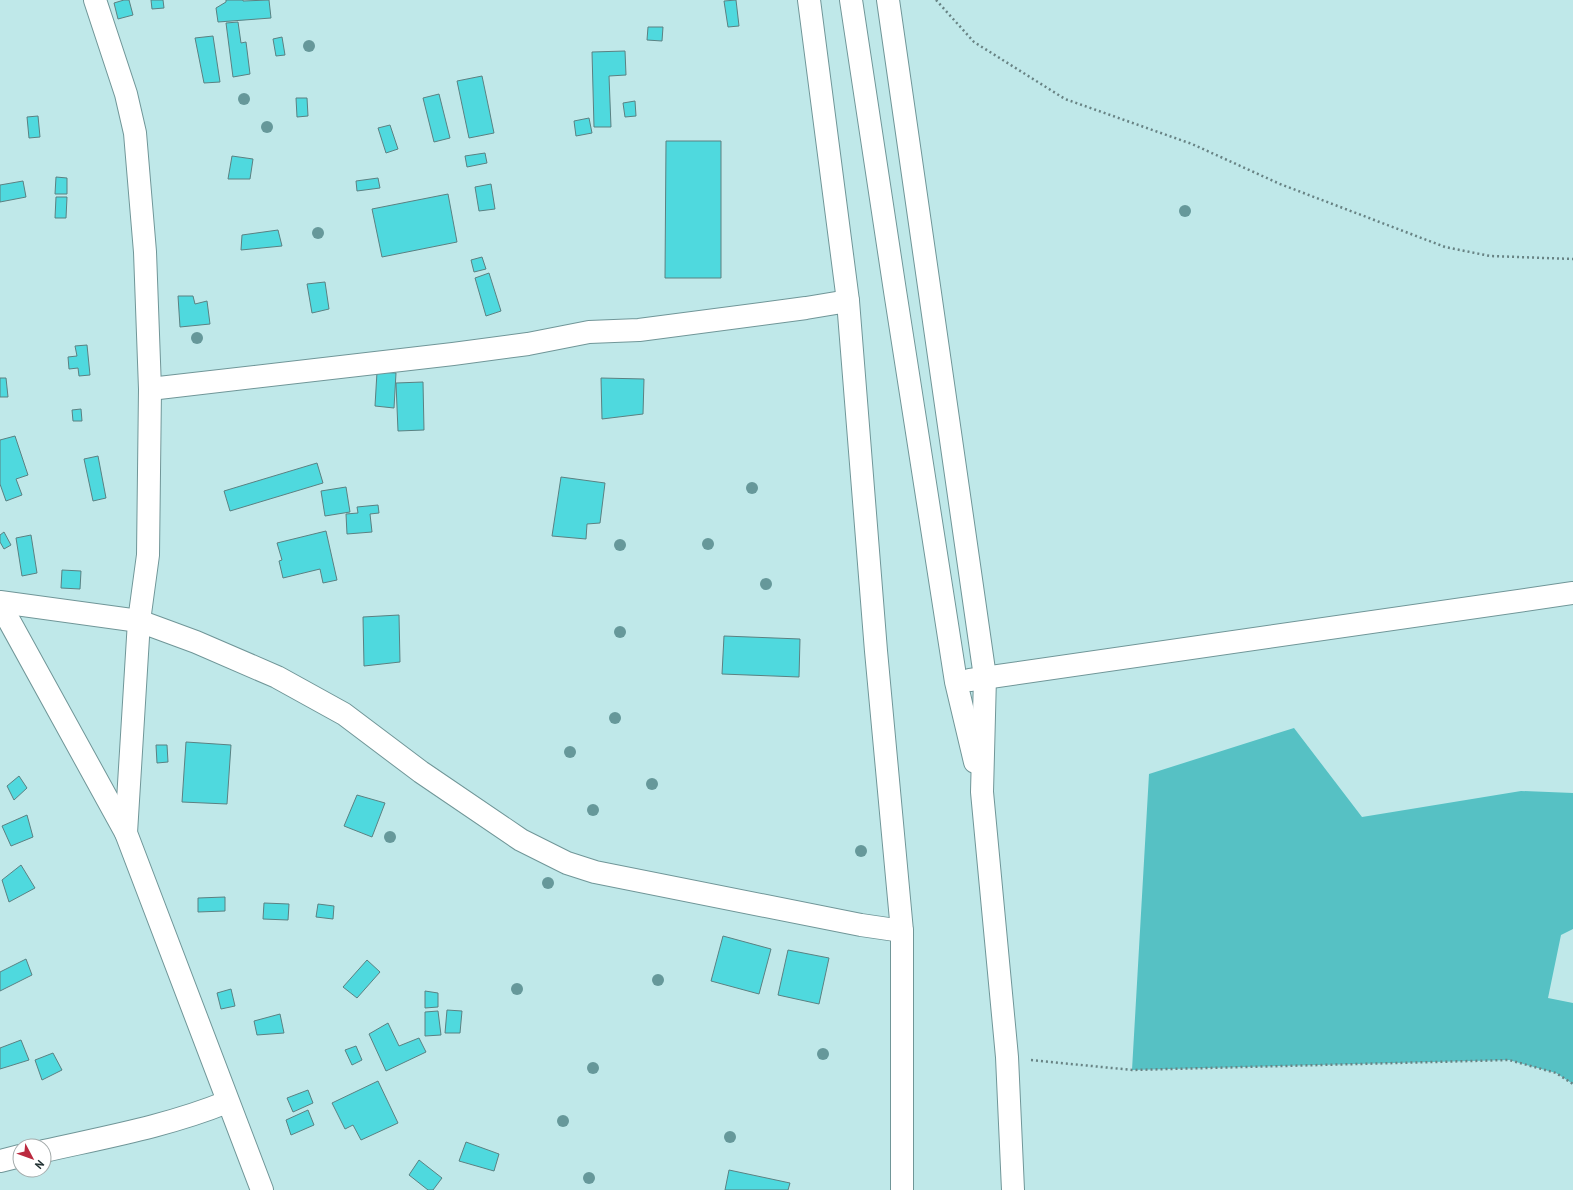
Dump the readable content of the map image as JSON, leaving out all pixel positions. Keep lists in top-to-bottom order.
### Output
{
  "north": "bottom right"
}
